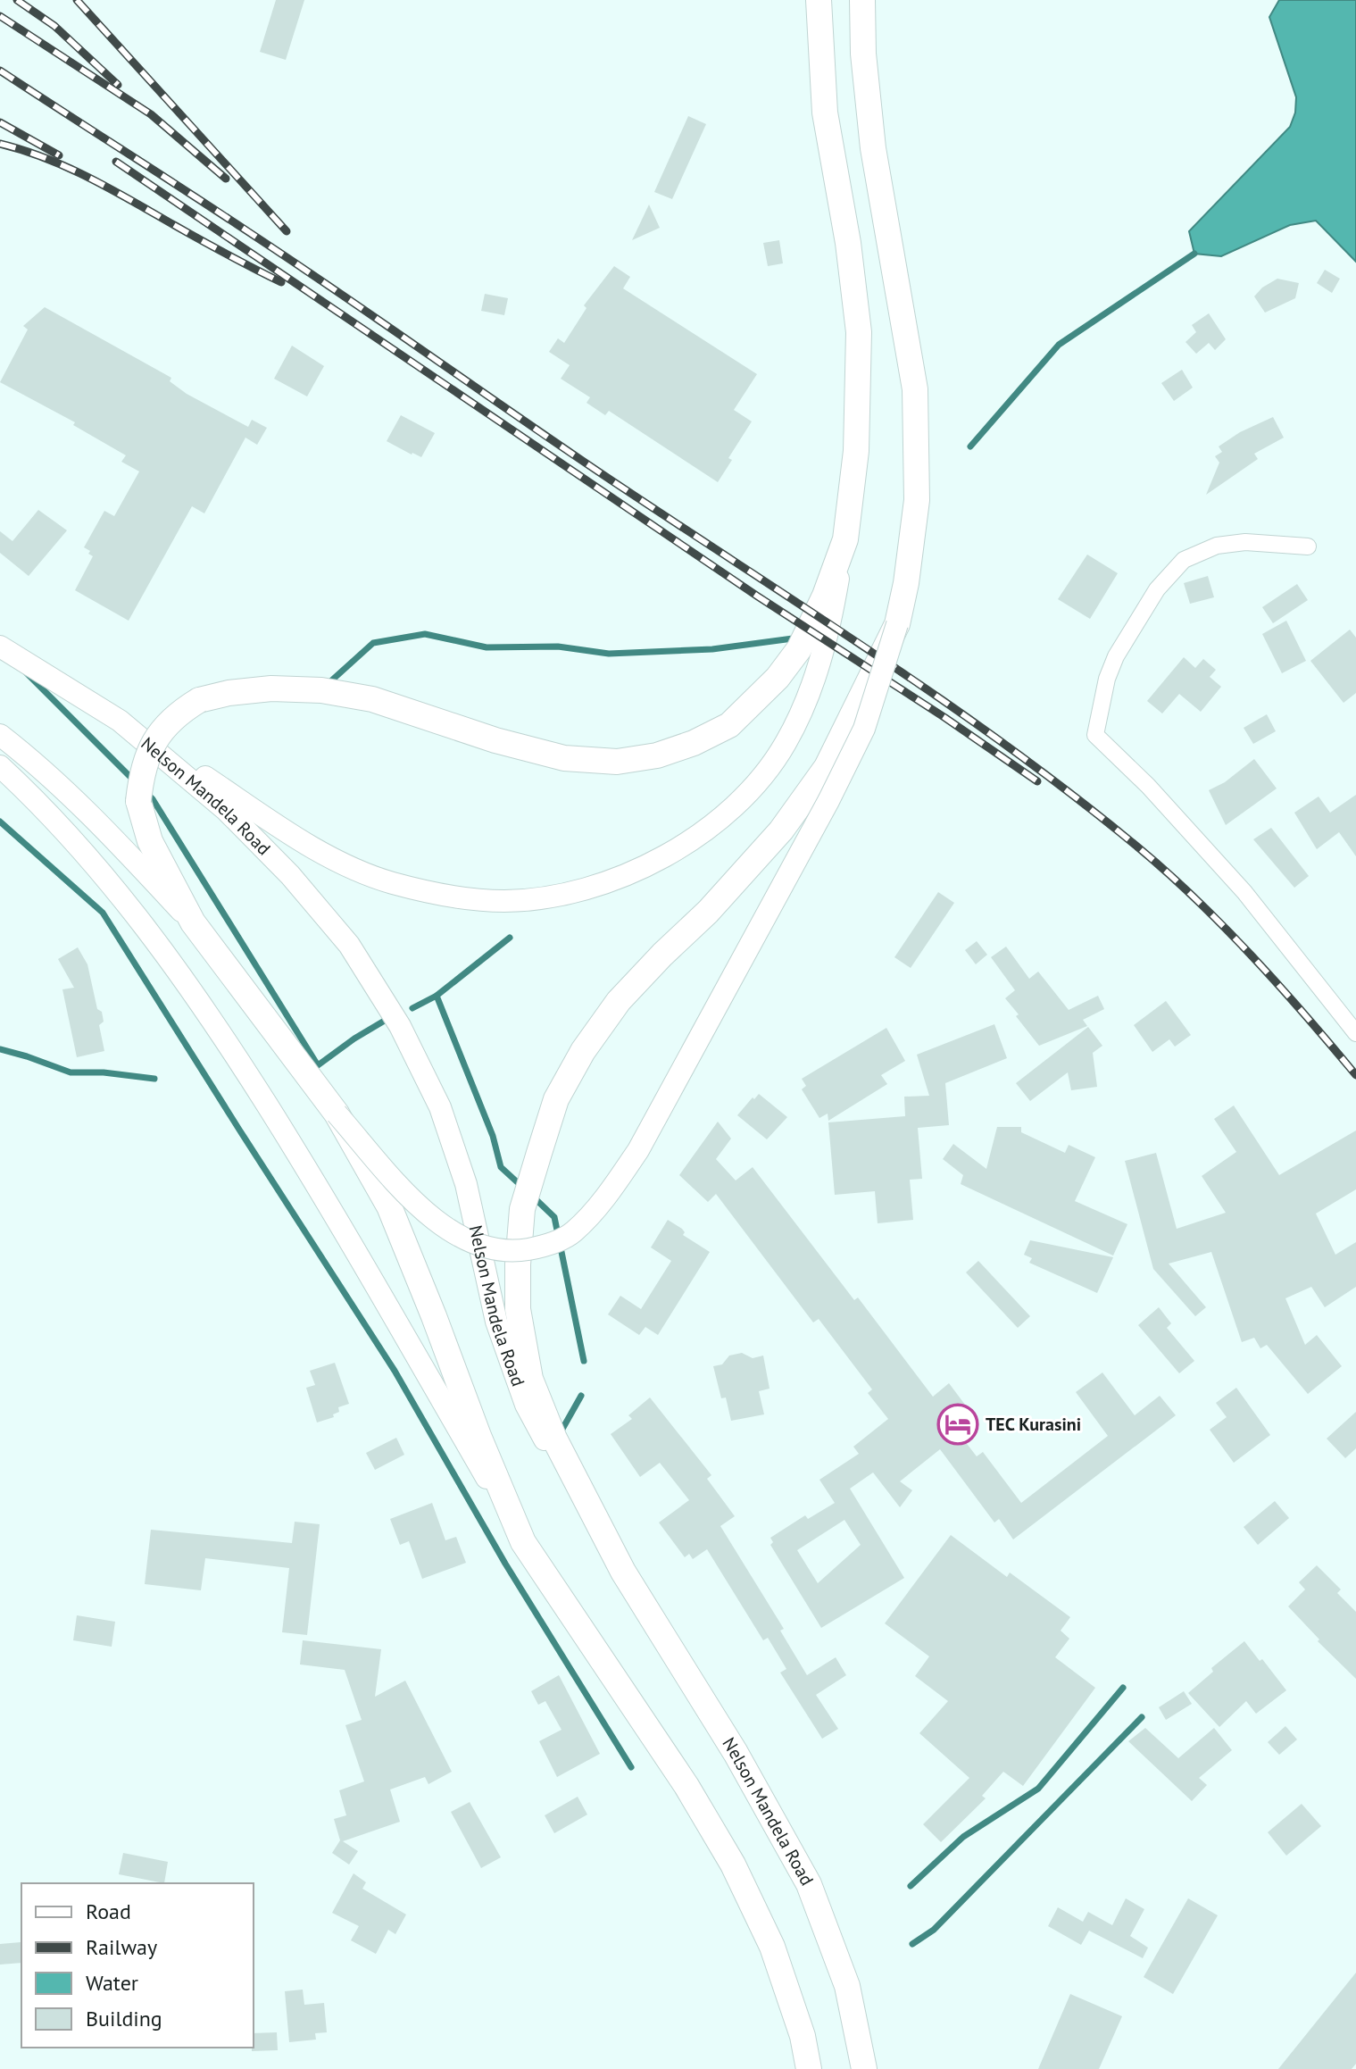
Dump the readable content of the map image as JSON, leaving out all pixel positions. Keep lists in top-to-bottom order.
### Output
{
  "streets": {
    "main road": ["Nelson Mandela Road"]
  },
  "places": {
    "hotel": ["TEC Kurasini"]
  },
  "legend": [
    "Road",
    "Railway",
    "Water",
    "Building"
  ]
}
